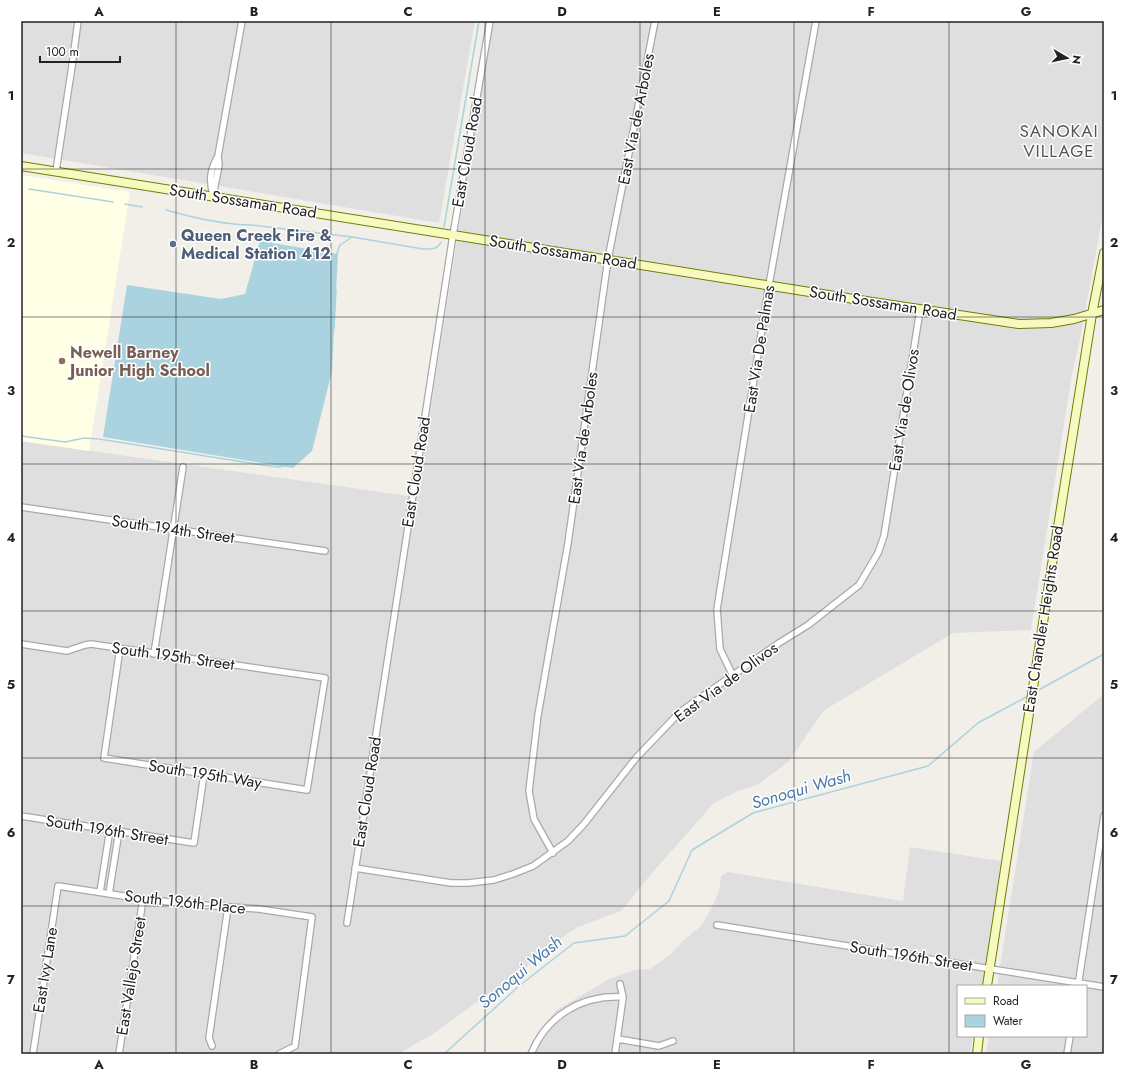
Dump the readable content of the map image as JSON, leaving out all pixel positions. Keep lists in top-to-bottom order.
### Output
{
  "streets": {
    "main road": ["South Sossaman Road", "East Chandler Heights Road"],
    "street": [
      "East Via de Arboles",
      "East Cloud Road",
      "East Via De Palmas",
      "East Via de Olivos",
      "South 194th Street",
      "South 195th Street",
      "South 195th Way",
      "South 196th Street",
      "South 196th Place",
      "East Ivy Lane",
      "East Vallejo Street"
    ]
  },
  "crossings": [
    ["East Via de Arboles", "South Sossaman Road"],
    ["East Via de Arboles", "East Via de Olivos"],
    ["East Cloud Road", "South Sossaman Road"],
    ["East Cloud Road", "East Via de Olivos"],
    ["South Sossaman Road", "East Via De Palmas"],
    ["South Sossaman Road", "East Via de Olivos"],
    ["South Sossaman Road", "East Chandler Heights Road"],
    ["East Via De Palmas", "East Via de Olivos"],
    ["East Chandler Heights Road", "South 196th Street"],
    ["South 195th Street", "South 195th Way"],
    ["South 195th Way", "South 196th Street"],
    ["South 196th Place", "East Ivy Lane"],
    ["South 196th Place", "East Vallejo Street"]
  ],
  "districts": ["SANOKAI VILLAGE"],
  "water": ["Sonoqui Wash"],
  "places": ["Queen Creek Fire & Medical Station 412", "Newell Barney Junior High School"],
  "legend": ["Road", "Water"],
  "scale_bar": "100 m",
  "north": "right",
  "grid": {
    "columns": [
      "A",
      "B",
      "C",
      "D",
      "E",
      "F",
      "G"
    ],
    "rows": [
      "1",
      "2",
      "3",
      "4",
      "5",
      "6",
      "7"
    ]
  }
}
